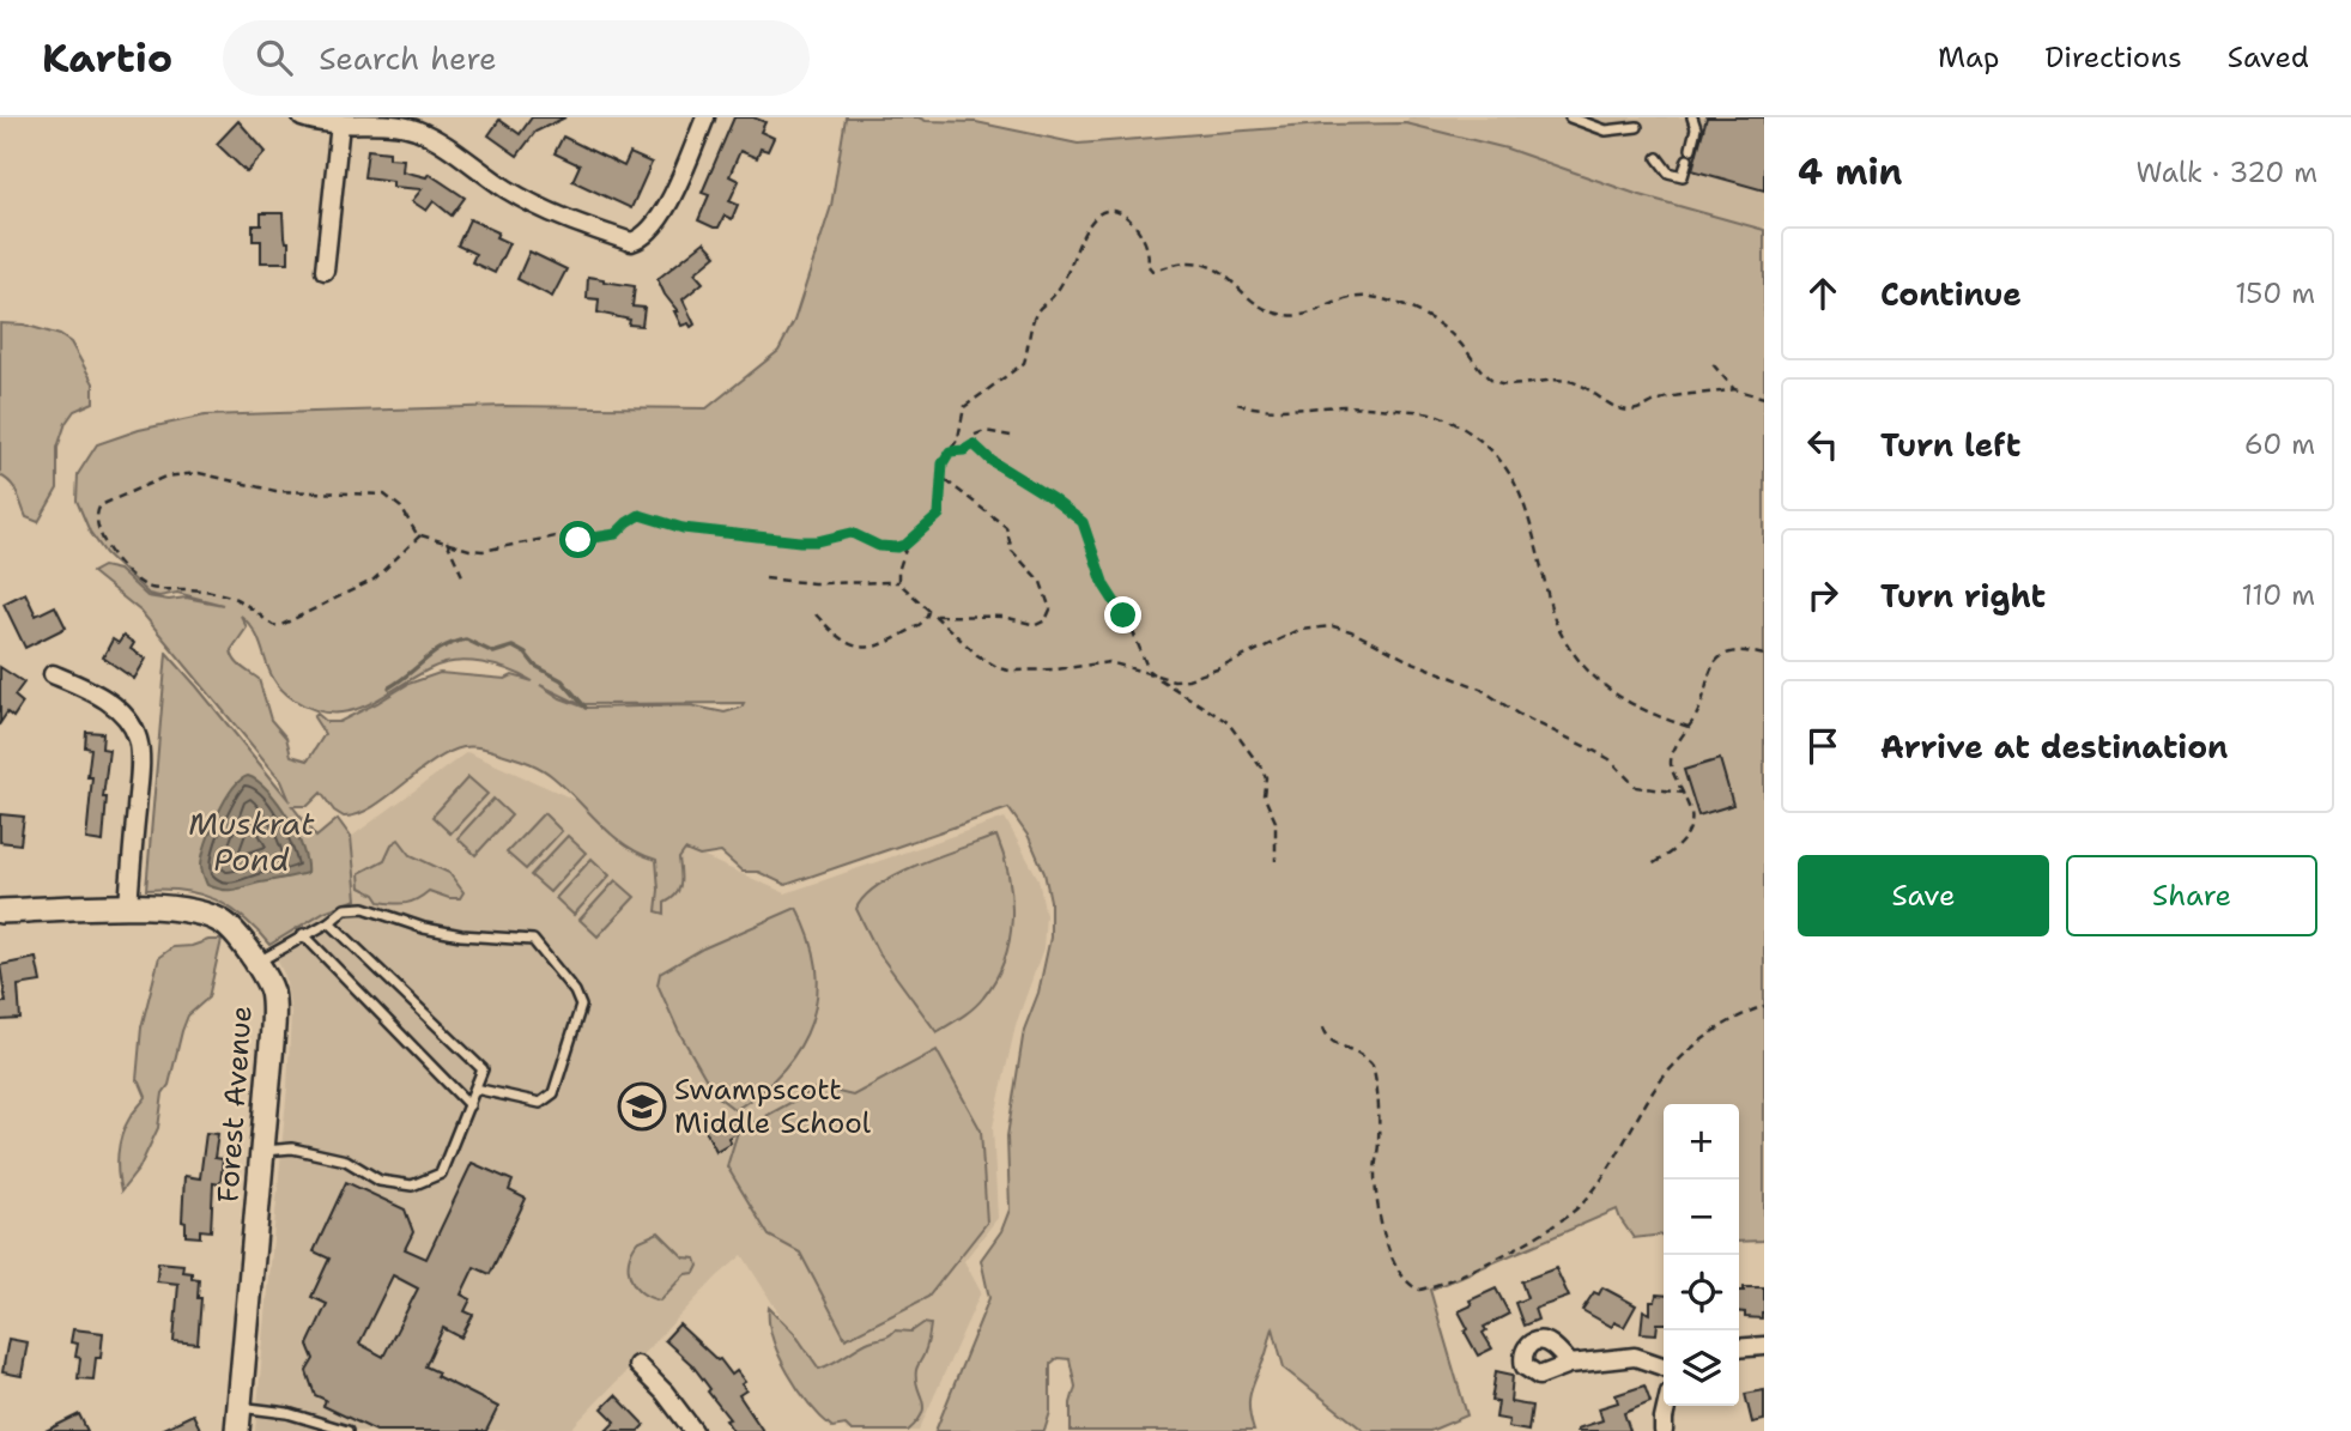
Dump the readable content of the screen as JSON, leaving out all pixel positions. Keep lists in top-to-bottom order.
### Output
{
  "streets": {
    "street": ["Forest Avenue"]
  },
  "water": ["Muskrat Pond"],
  "places": {
    "school or university": ["Swampscott Middle School"]
  },
  "page": {
    "header": "Kartio",
    "search": "Search here",
    "nav": ["Map", "Directions", "Saved"],
    "heading": ["4 min", "Walk · 320 m"],
    "list": [
      ["Continue", "150 m"],
      ["Turn left", "60 m"],
      ["Turn right", "110 m"],
      "Arrive at destination"
    ],
    "buttons": ["Save", "Share"],
    "map_buttons": ["+", "−"]
  }
}
